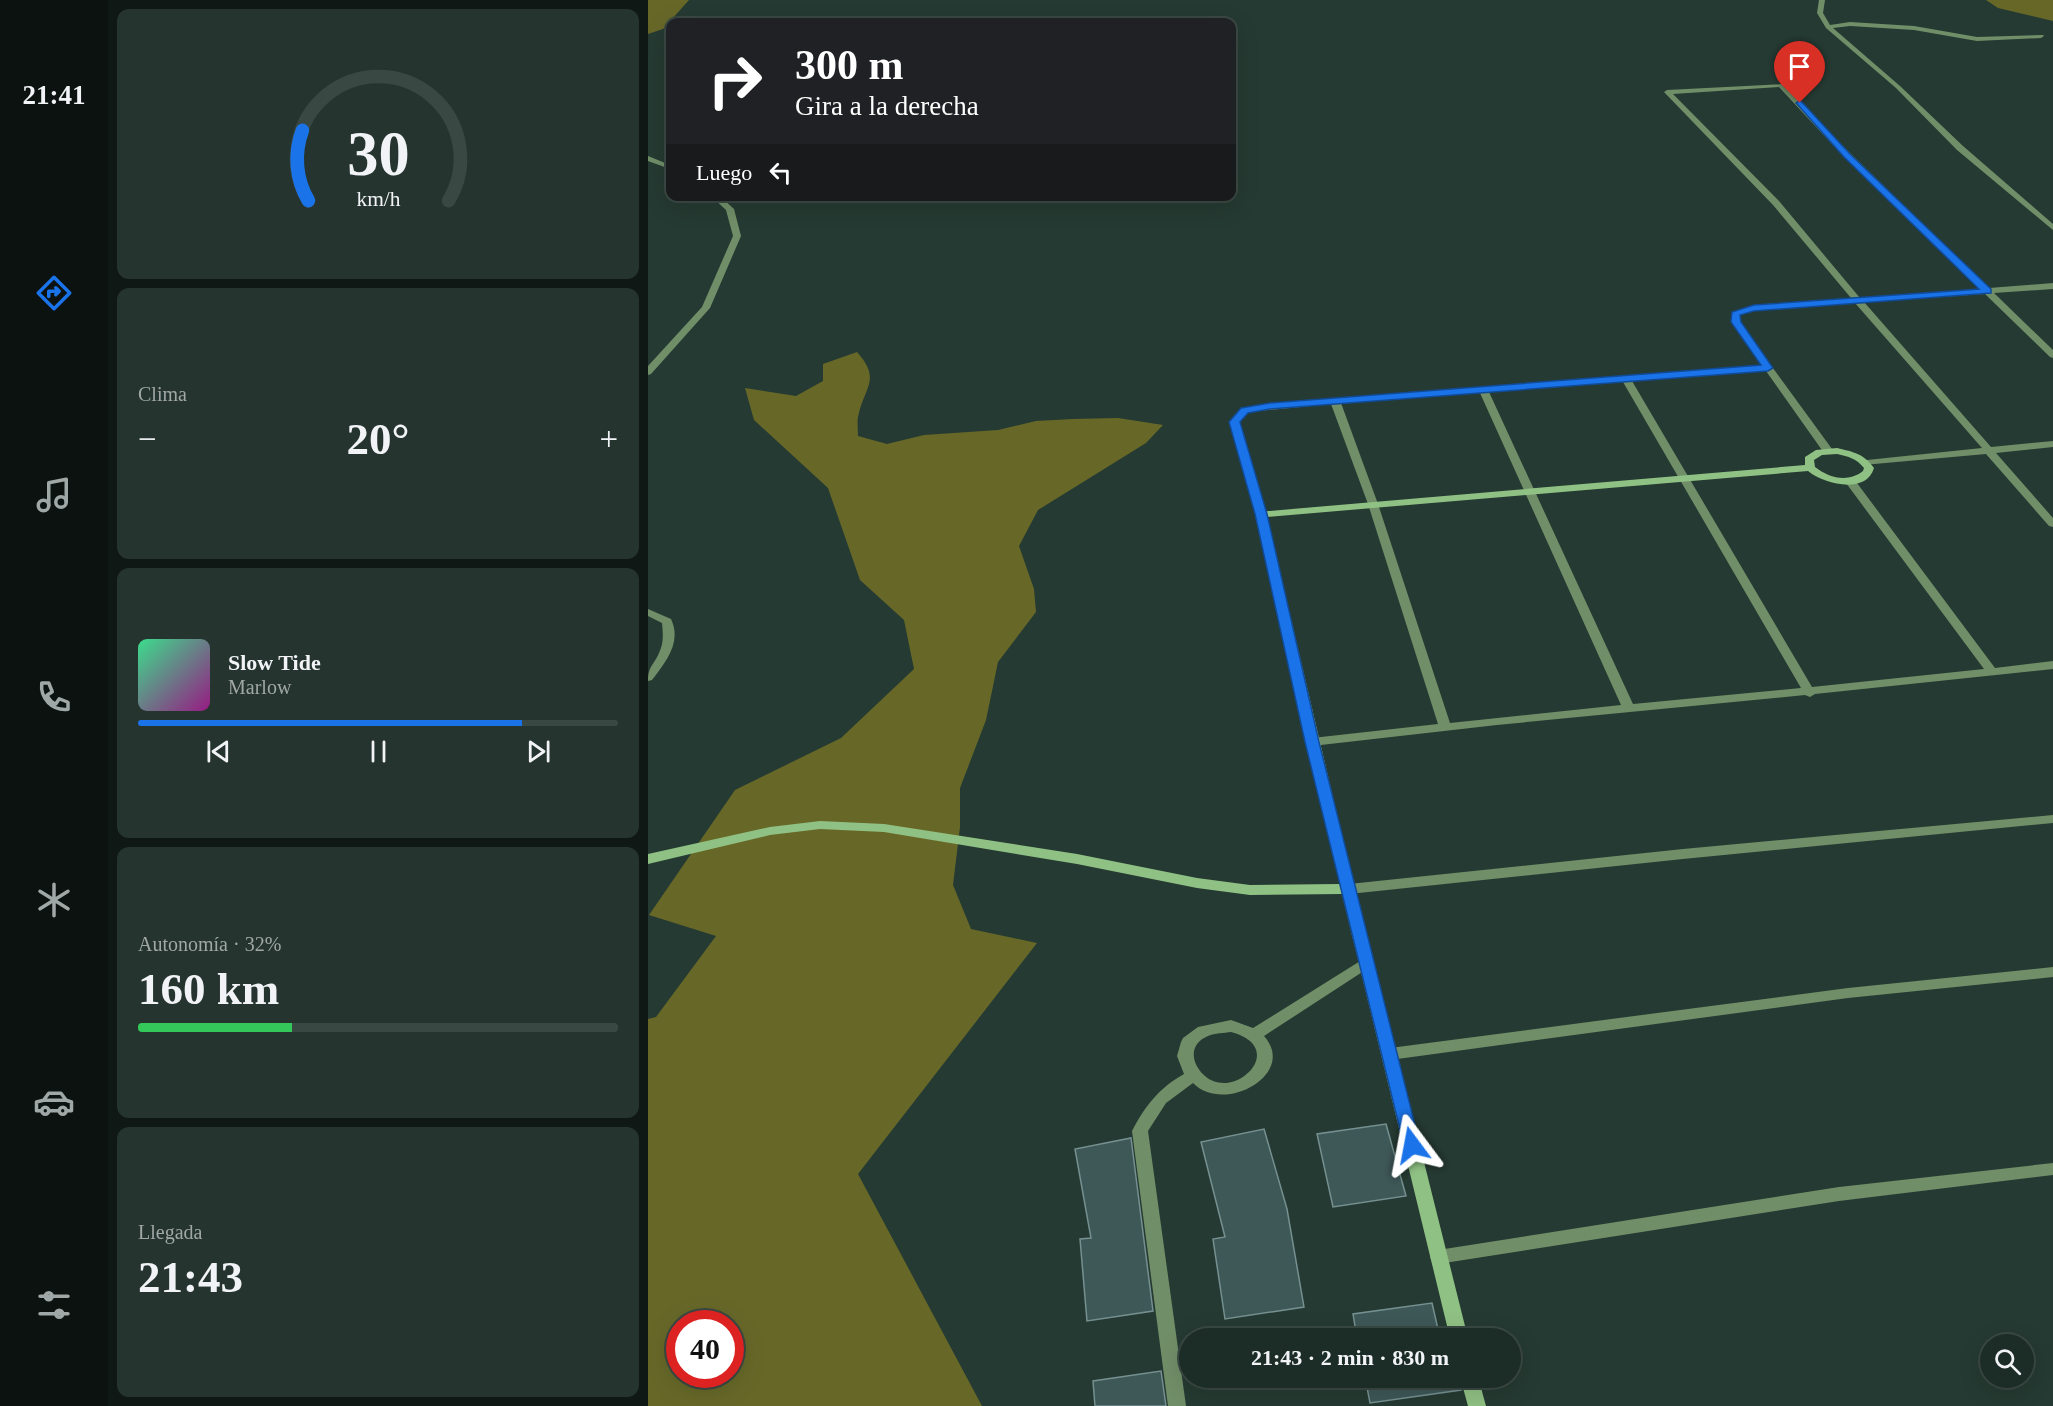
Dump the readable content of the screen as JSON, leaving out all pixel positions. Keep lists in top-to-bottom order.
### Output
{
  "page": {
    "tabs": "21:41",
    "turn": ["300 m", "Gira a la derecha"],
    "then": "Luego",
    "tile": [
      "Clima",
      ["Autonomía · 32%", "160 km"],
      ["Llegada", "21:43"]
    ],
    "heat": ["−", "20°", "+"],
    "song": ["Slow Tide", "Marlow"],
    "limit": "40",
    "trip": "21:43 · 2 min · 830 m",
    "gauge": ["30", "km/h"]
  }
}
